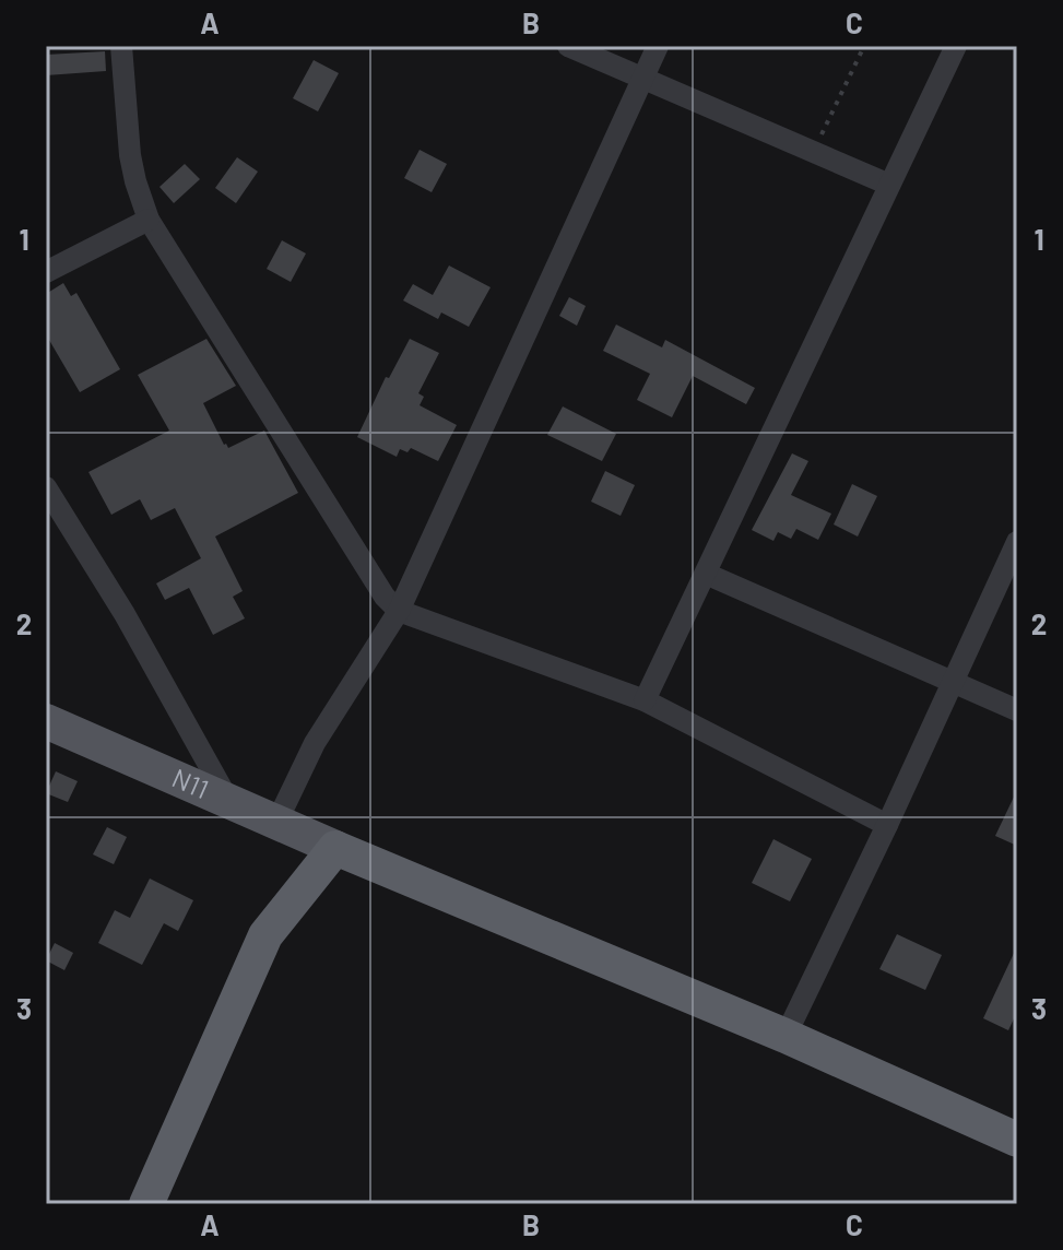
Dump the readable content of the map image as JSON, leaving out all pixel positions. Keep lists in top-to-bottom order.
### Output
{
  "streets": {
    "main road": ["N11"]
  },
  "grid": {
    "columns": ["A", "B", "C"],
    "rows": ["1", "2", "3"]
  }
}
